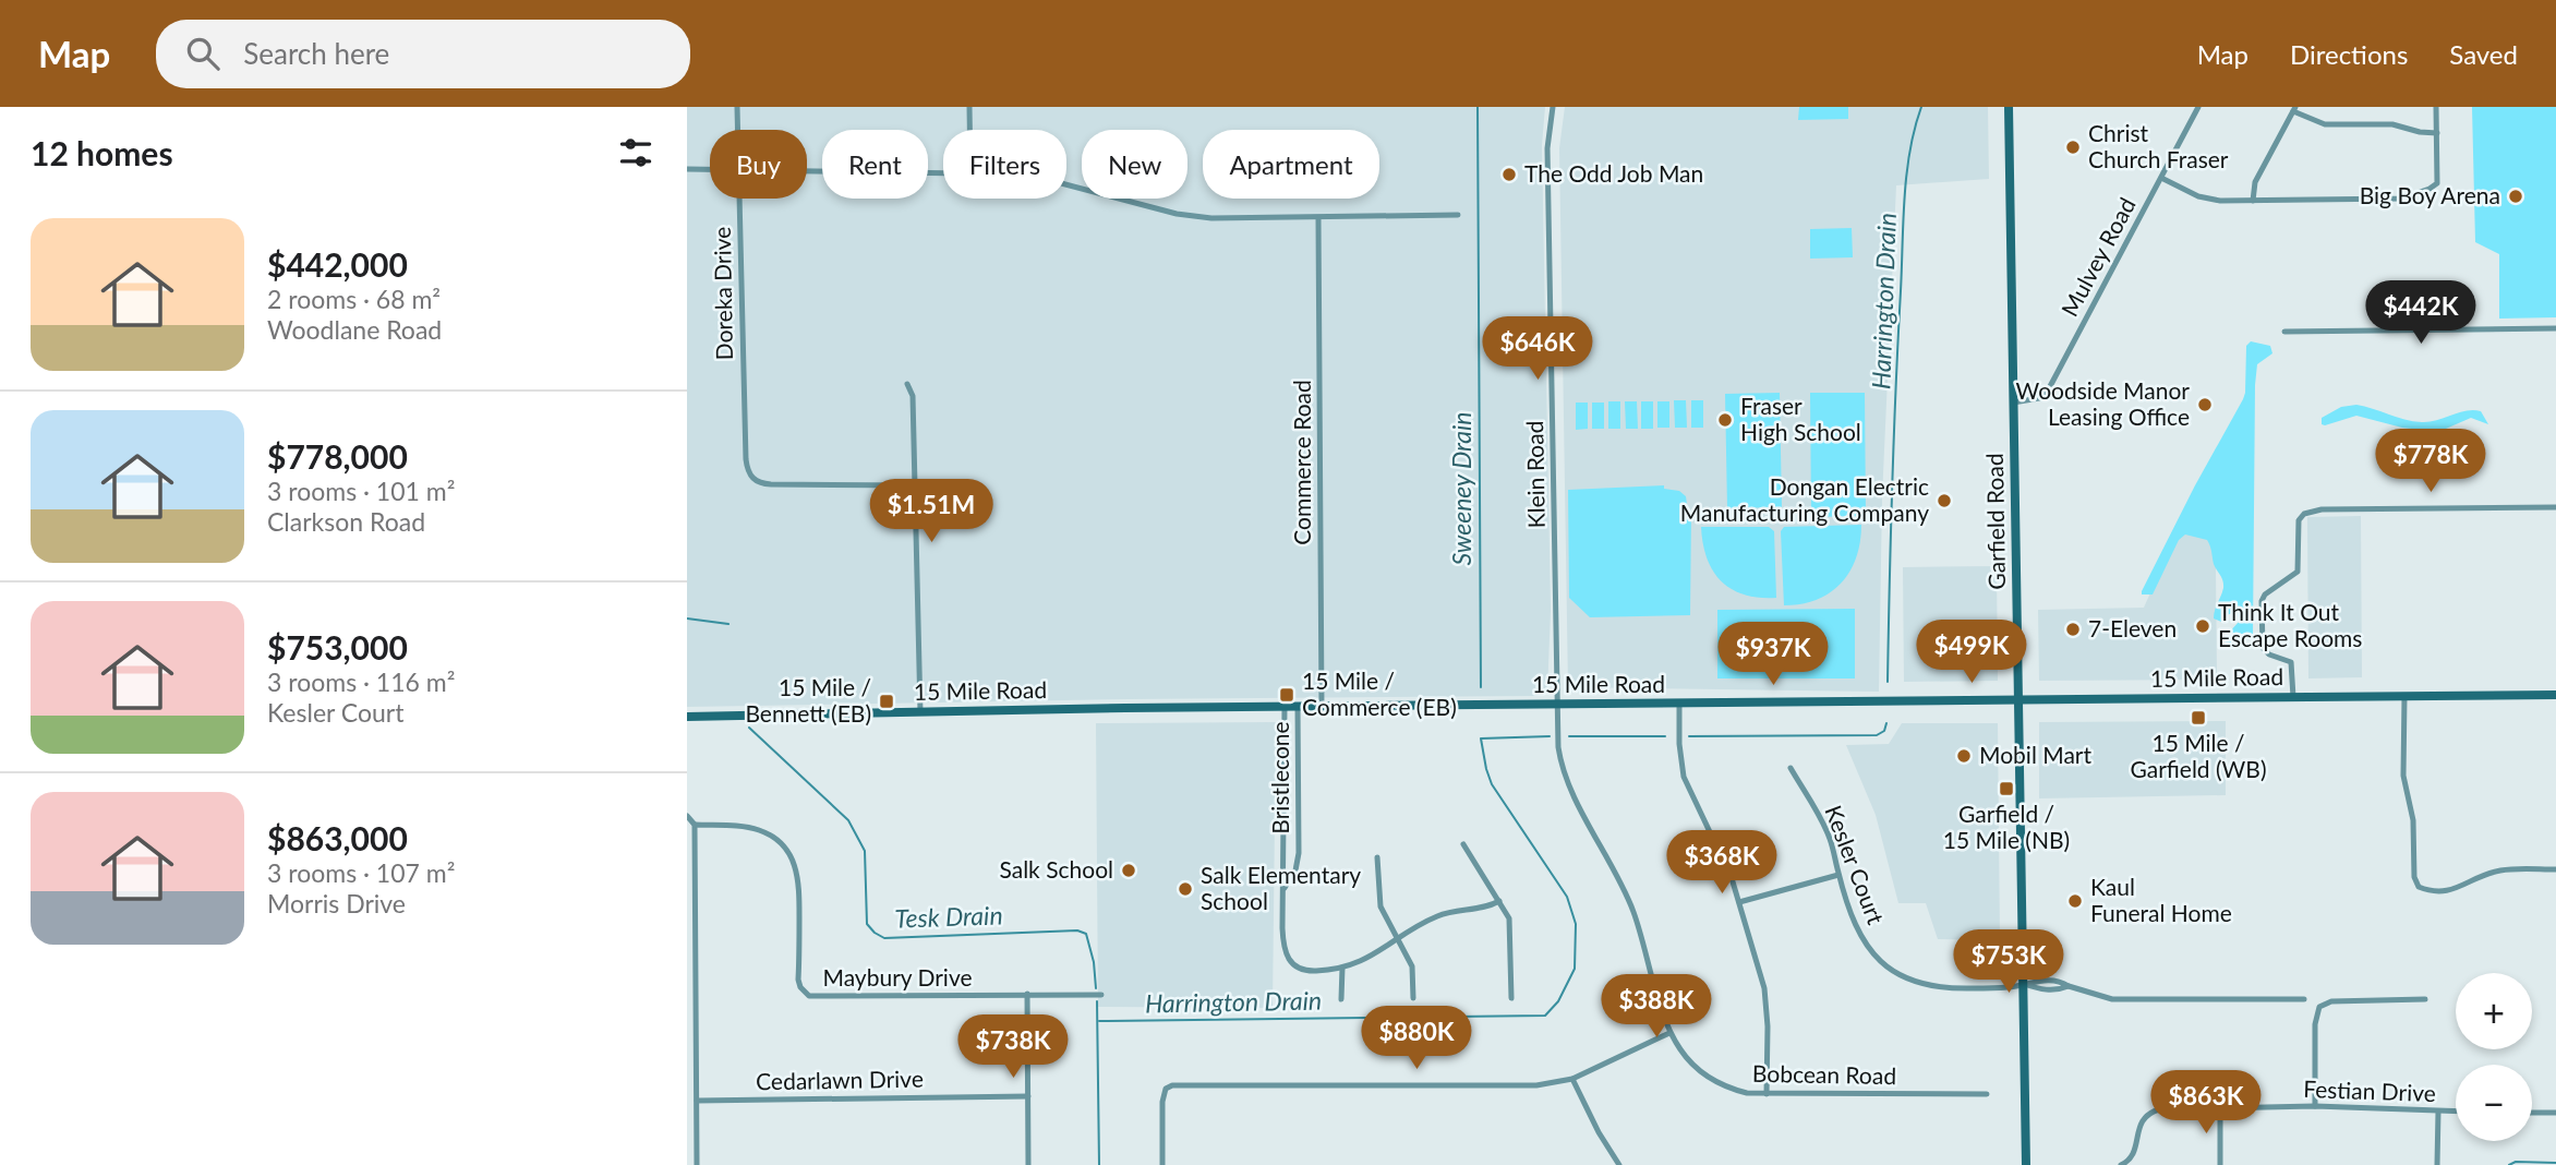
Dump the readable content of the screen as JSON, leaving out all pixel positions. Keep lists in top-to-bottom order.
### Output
{
  "streets": {
    "main road": ["Garfield Road", "15 Mile Road"],
    "street": [
      "Mulvey Road",
      "Doreka Drive",
      "Commerce Road",
      "Klein Road",
      "Bristlecone",
      "Kesler Court",
      "Maybury Drive",
      "Bobcean Road",
      "Cedarlawn Drive",
      "Festian Drive"
    ]
  },
  "crossings": [
    ["Mulvey Road", "Garfield Road"],
    ["Commerce Road", "15 Mile Road"],
    ["Klein Road", "15 Mile Road"],
    ["Klein Road", "Bobcean Road"],
    ["Garfield Road", "15 Mile Road"],
    ["Garfield Road", "Kesler Court"],
    ["15 Mile Road", "Bristlecone"],
    ["15 Mile Road", "Bobcean Road"]
  ],
  "water": ["Harrington Drain", "Sweeney Drain", "Tesk Drain"],
  "places": {
    "other": [
      "Christ Church Fraser",
      "The Odd Job Man",
      "Big Boy Arena",
      "Woodside Manor Leasing Office",
      "Fraser High School",
      "Dongan Electric Manufacturing Company",
      "Think It Out Escape Rooms",
      "7-Eleven",
      "Mobil Mart",
      "Salk School",
      "Salk Elementary School",
      "Kaul Funeral Home"
    ],
    "transit": [
      "15 Mile / Commerce (EB)",
      "15 Mile / Bennett (EB)",
      "15 Mile / Garfield (WB)",
      "Garfield / 15 Mile (NB)"
    ]
  },
  "page": {
    "header": "Map",
    "search": "Search here",
    "nav": ["Map", "Directions", "Saved"],
    "heading": "12 homes",
    "chip": [
      "Buy",
      "Rent",
      "Filters",
      "New",
      "Apartment"
    ],
    "list": [
      {
        "name": "$442,000",
        "note": "2 rooms · 68 m² · Woodlane Road"
      },
      {
        "name": "$778,000",
        "note": "3 rooms · 101 m² · Clarkson Road"
      },
      {
        "name": "$753,000",
        "note": "3 rooms · 116 m² · Kesler Court"
      },
      {
        "name": "$863,000",
        "note": "3 rooms · 107 m² · Morris Drive"
      }
    ],
    "price": [
      "$442K",
      "$646K",
      "$778K",
      "$1.51M",
      "$499K",
      "$937K",
      "$368K",
      "$753K",
      "$388K",
      "$880K",
      "$738K",
      "$863K"
    ],
    "map_buttons": ["+", "−"]
  }
}
